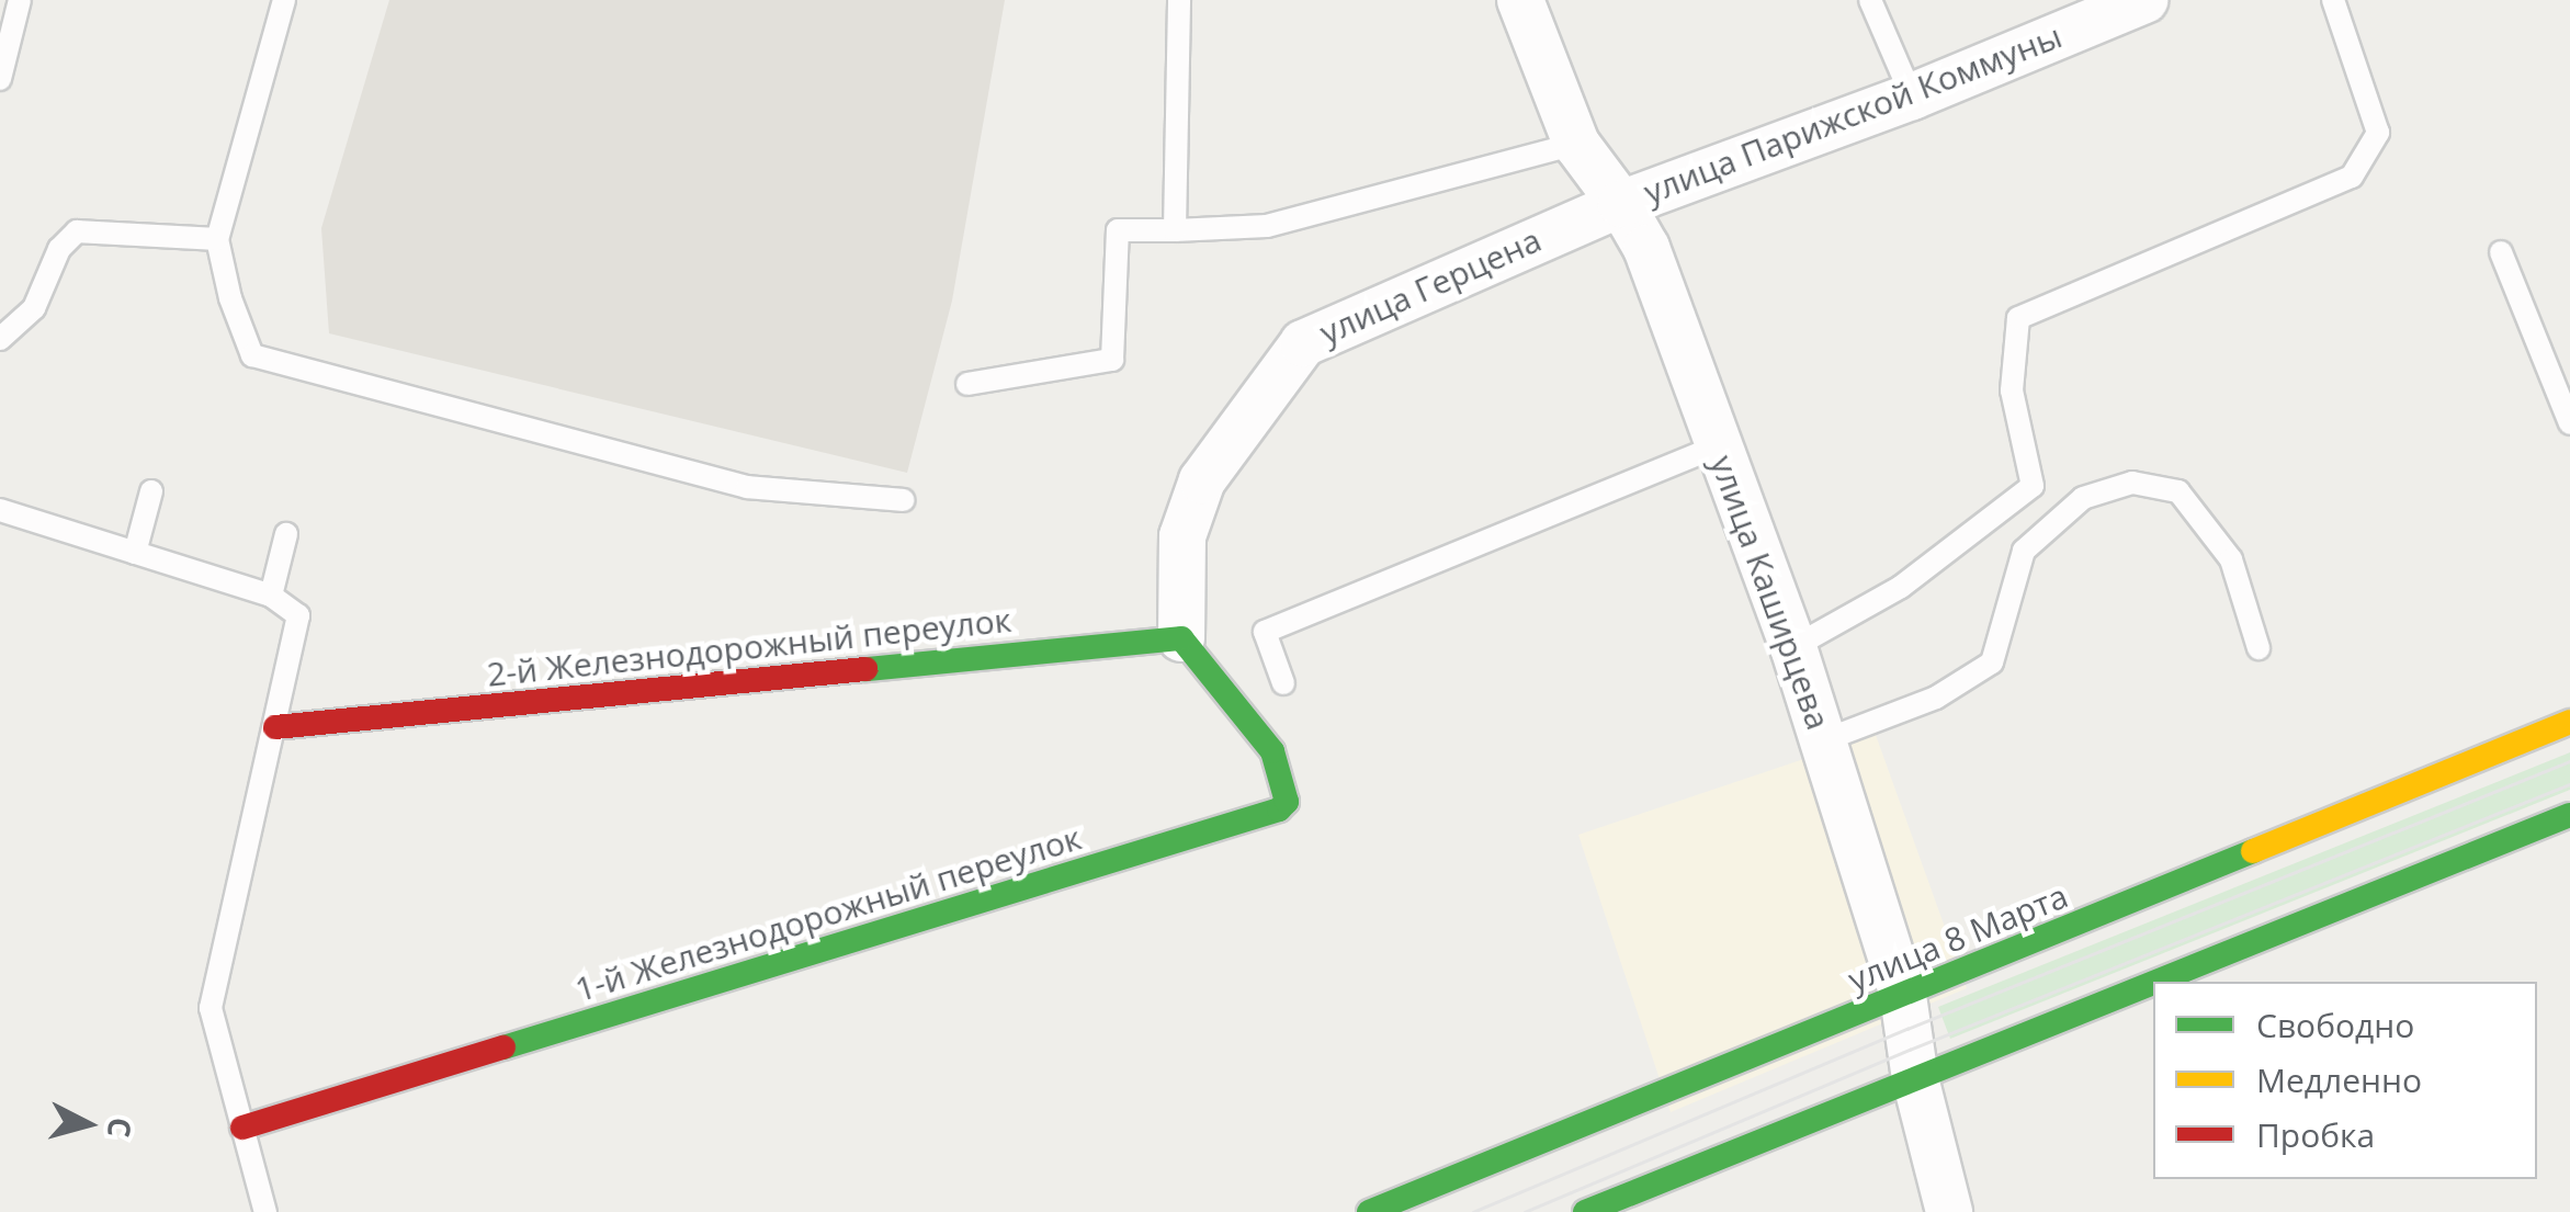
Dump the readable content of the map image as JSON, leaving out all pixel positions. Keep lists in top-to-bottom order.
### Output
{
  "streets": {
    "main road": ["2-й Железнодорожный переулок", "1-й Железнодорожный переулок", "улица 8 Марта"],
    "street": ["улица Парижской Коммуны", "улица Герцена", "улица Каширцева"]
  },
  "crossings": [
    ["улица Парижской Коммуны", "улица Герцена"],
    ["улица Парижской Коммуны", "улица Каширцева"],
    ["улица Герцена", "улица Каширцева"],
    ["улица Герцена", "2-й Железнодорожный переулок"],
    ["улица Герцена", "1-й Железнодорожный переулок"],
    ["улица Каширцева", "улица 8 Марта"],
    ["2-й Железнодорожный переулок", "1-й Железнодорожный переулок"]
  ],
  "legend": ["Свободно", "Медленно", "Пробка"],
  "north": "right"
}
